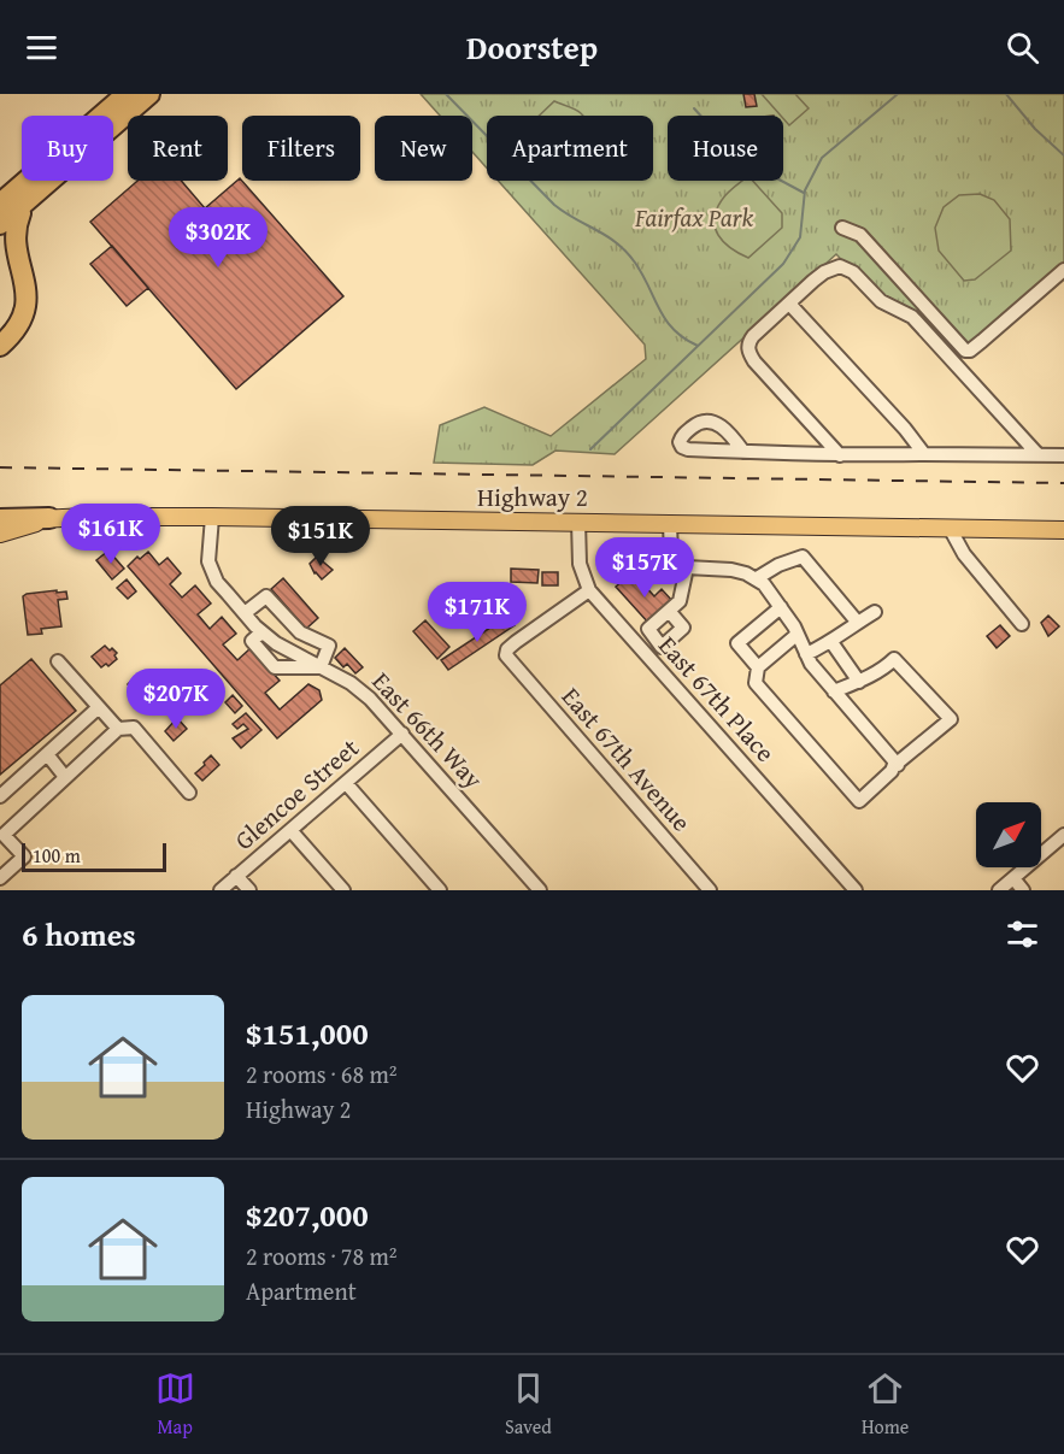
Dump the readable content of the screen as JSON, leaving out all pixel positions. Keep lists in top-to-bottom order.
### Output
{
  "streets": {
    "main road": ["Highway 2"],
    "street": [
      "East 67th Place",
      "East 66th Way",
      "East 67th Avenue",
      "Glencoe Street"
    ]
  },
  "crossings": [
    ["Highway 2", "East 67th Place"],
    ["Highway 2", "East 66th Way"],
    ["East 67th Place", "East 67th Avenue"],
    ["East 66th Way", "Glencoe Street"]
  ],
  "parks": ["Fairfax Park"],
  "scale_bar": "100 m",
  "north": "top right",
  "page": {
    "header": "Doorstep",
    "chip": [
      "Buy",
      "Rent",
      "Filters",
      "New",
      "Apartment",
      "House"
    ],
    "price": [
      "$302K",
      "$161K",
      "$151K",
      "$157K",
      "$171K",
      "$207K"
    ],
    "scale": "100 m",
    "heading": "6 homes",
    "list": [
      {
        "name": "$151,000",
        "note": "2 rooms · 68 m² · Highway 2"
      },
      {
        "name": "$207,000",
        "note": "2 rooms · 78 m² · Apartment"
      }
    ],
    "tabs": ["Map", "Saved", "Home"]
  }
}
